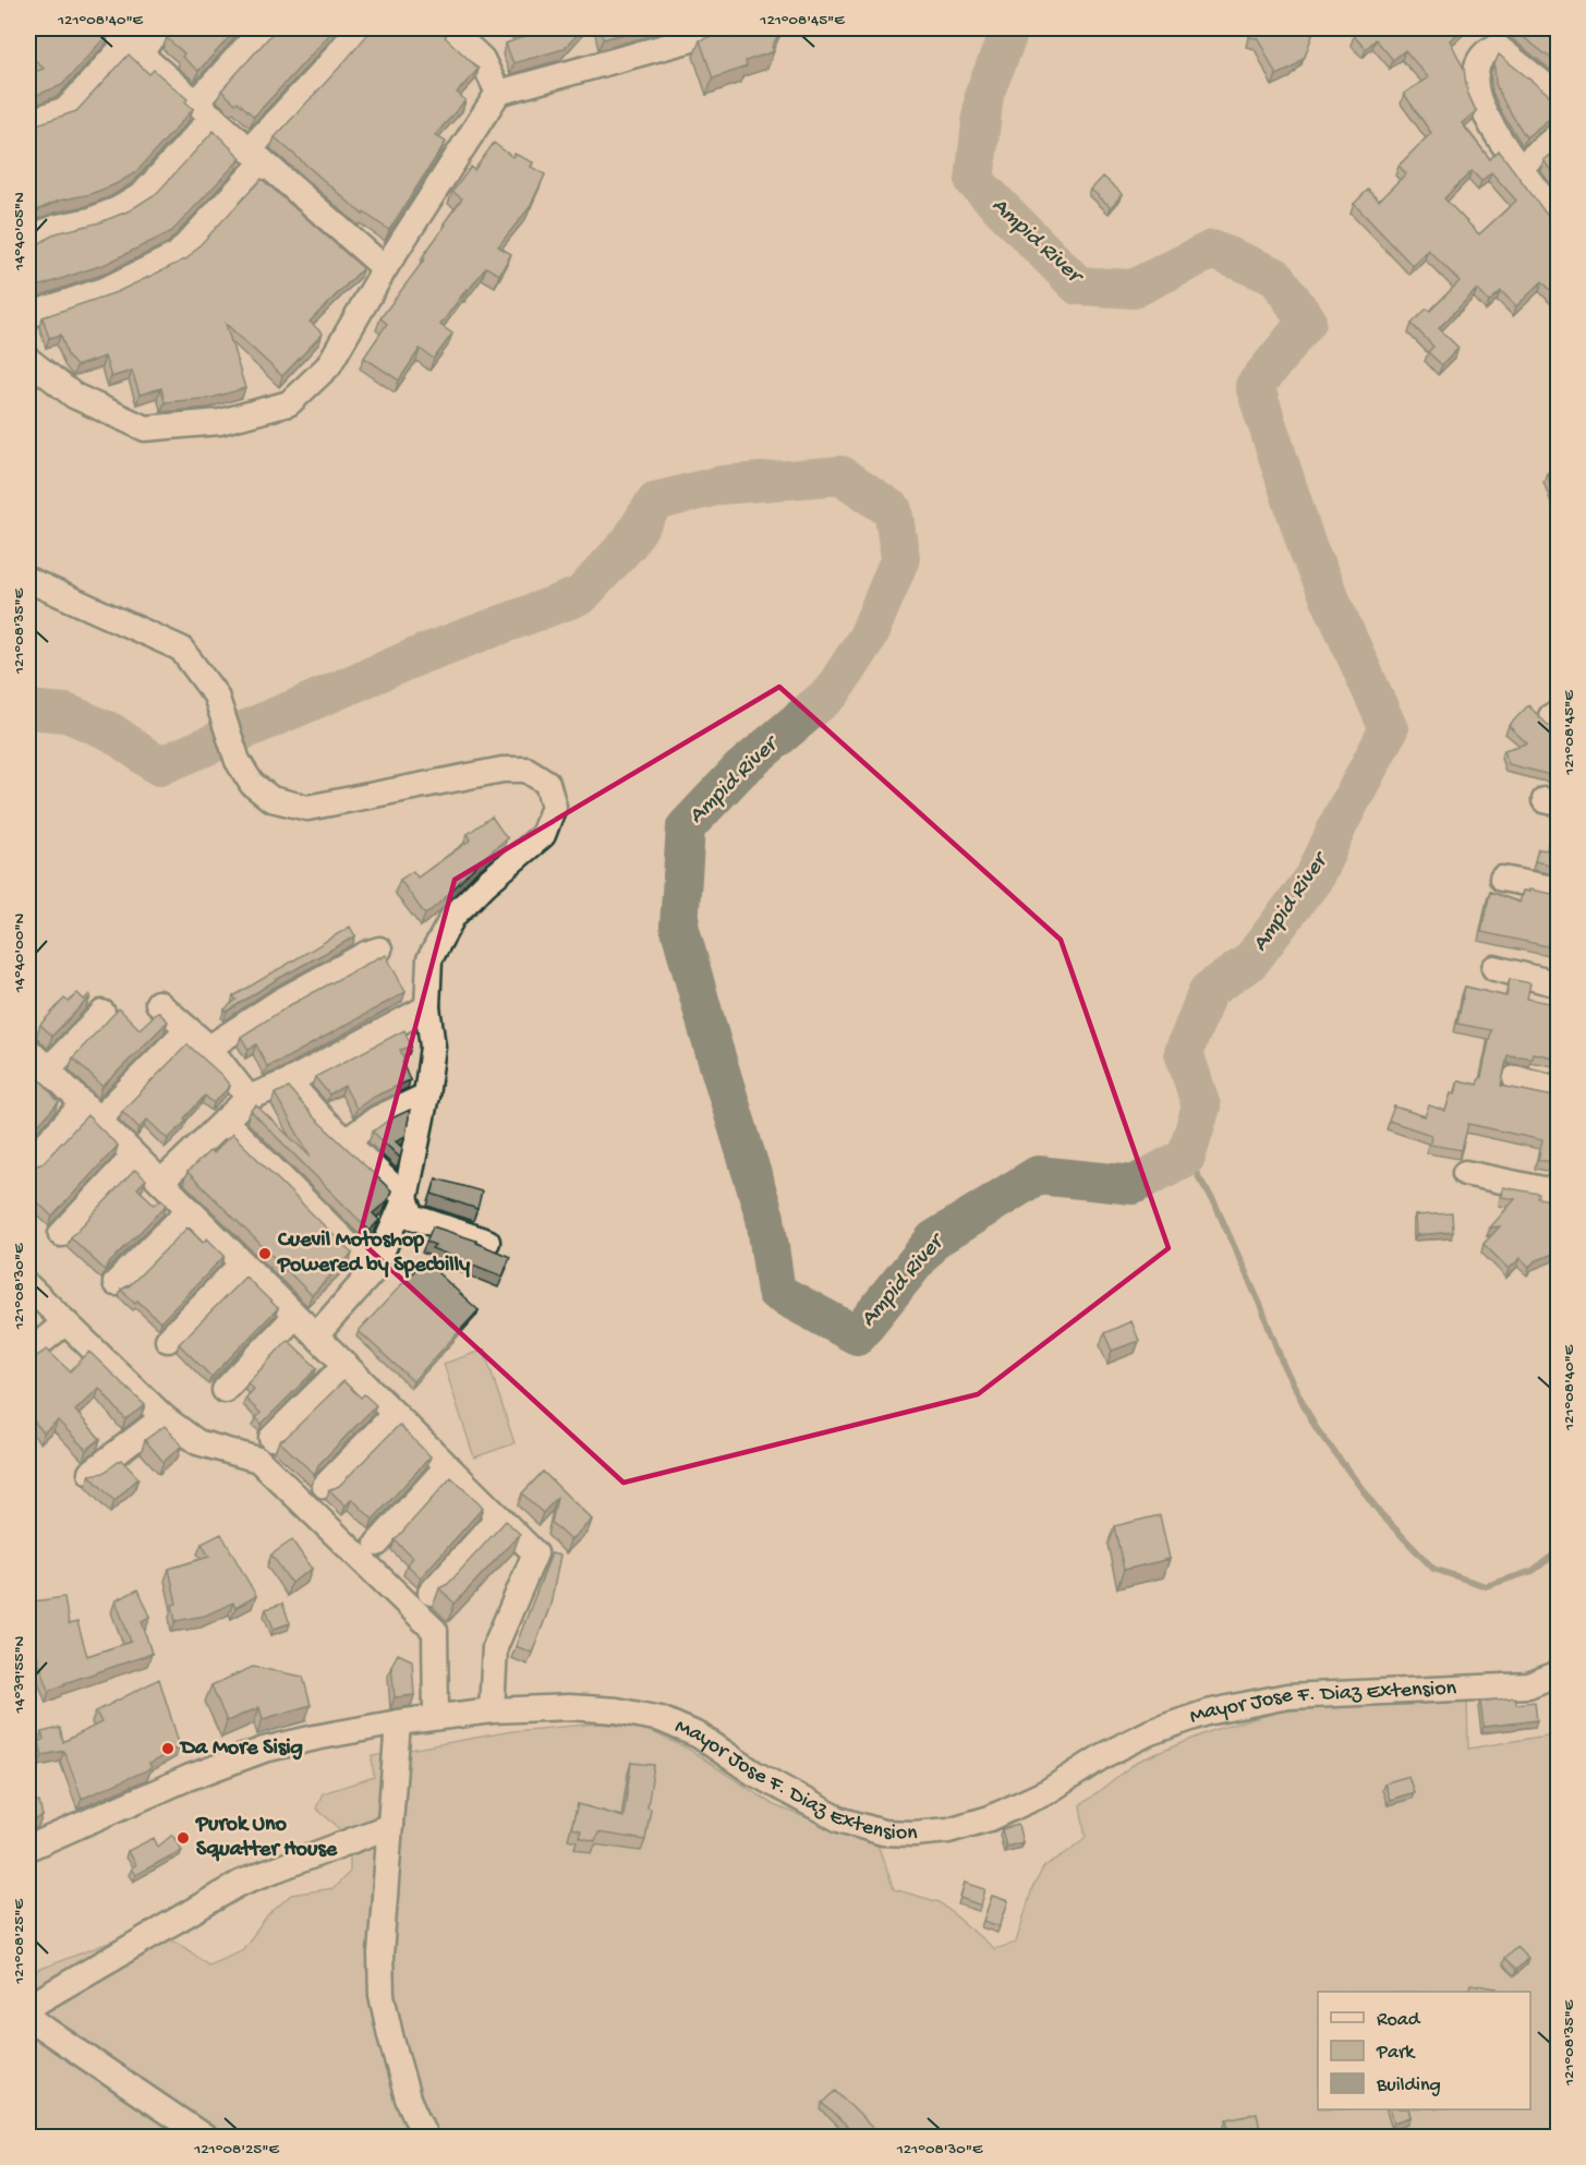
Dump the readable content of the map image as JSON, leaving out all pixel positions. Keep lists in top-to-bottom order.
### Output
{
  "streets": {
    "street": ["Mayor Jose F. Diaz Extension"]
  },
  "water": ["Ampid River"],
  "places": ["Cuevil Motoshop Powered by Specbilly", "Da More Sisig", "Purok Uno Squatter House"],
  "legend": ["Road", "Park", "Building"],
  "coordinates": [
    "121°08'40\"E",
    "121°08'45\"E",
    "14°40'05\"N",
    "121°08'35\"E",
    "14°40'00\"N",
    "121°08'30\"E",
    "14°39'55\"N",
    "121°08'25\"E"
  ]
}
